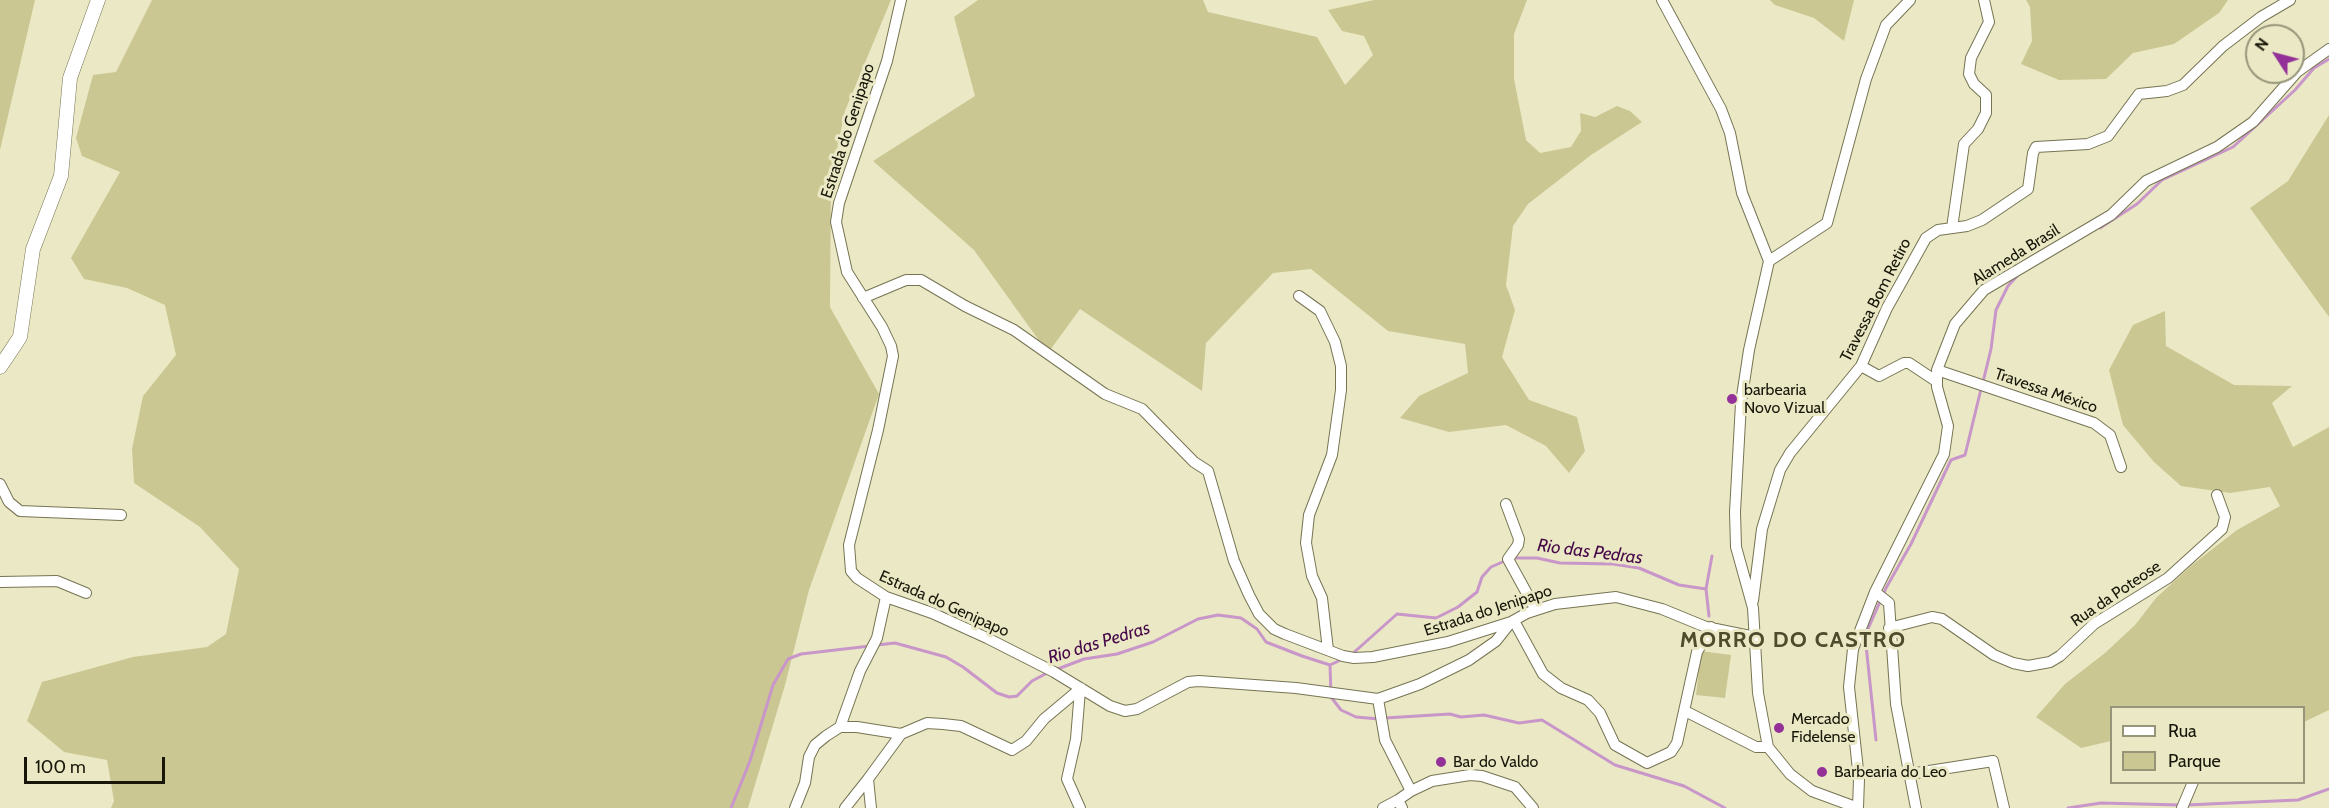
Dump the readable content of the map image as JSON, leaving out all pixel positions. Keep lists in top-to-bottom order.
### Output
{
  "streets": {
    "street": [
      "Estrada do Genipapo",
      "Alameda Brasil",
      "Travessa Bom Retiro",
      "Travessa México",
      "Rua da Poteose",
      "Estrada do Jenipapo"
    ]
  },
  "crossings": [
    ["Estrada do Genipapo", "Estrada do Jenipapo"],
    ["Alameda Brasil", "Travessa México"],
    ["Travessa Bom Retiro", "Travessa México"]
  ],
  "districts": ["MORRO DO CASTRO"],
  "water": ["Rio das Pedras"],
  "places": [
    "barbearia Novo Vizual",
    "Mercado Fidelense",
    "Bar do Valdo",
    "Barbearia do Leo"
  ],
  "legend": ["Rua", "Parque"],
  "scale_bar": "100 m",
  "north": "top left"
}
